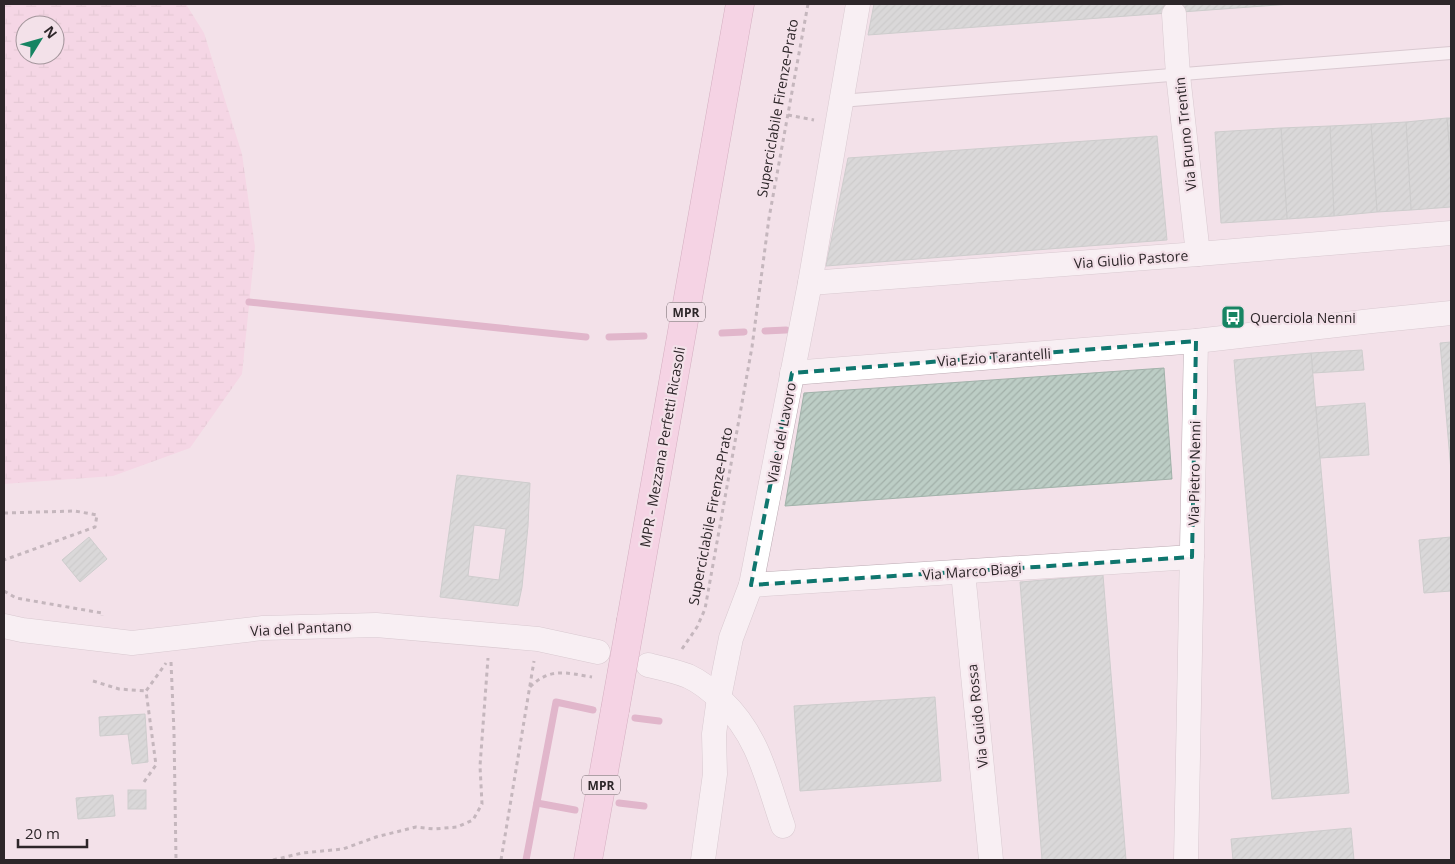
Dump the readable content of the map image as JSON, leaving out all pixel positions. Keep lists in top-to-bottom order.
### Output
{
  "streets": {
    "main road": ["MPR", "MPR - Mezzana Perfetti Ricasoli"],
    "street": [
      "Via Bruno Trentin",
      "Via Giulio Pastore",
      "Via Ezio Tarantelli",
      "Viale del Lavoro",
      "Via Pietro Nenni",
      "Via Marco Biagi",
      "Via del Pantano",
      "Via Guido Rossa"
    ],
    "path": ["Superciclabile Firenze-Prato"]
  },
  "crossings": [
    ["Via Bruno Trentin", "Via Giulio Pastore"],
    ["Via Giulio Pastore", "Viale del Lavoro"],
    ["Via Ezio Tarantelli", "Viale del Lavoro"],
    ["Via Ezio Tarantelli", "Via Pietro Nenni"],
    ["Viale del Lavoro", "Via Marco Biagi"],
    ["Via Pietro Nenni", "Via Marco Biagi"],
    ["Via Marco Biagi", "Via Guido Rossa"]
  ],
  "places": {
    "bus stop": ["Querciola Nenni"]
  },
  "scale_bar": "20 m",
  "north": "top right"
}
